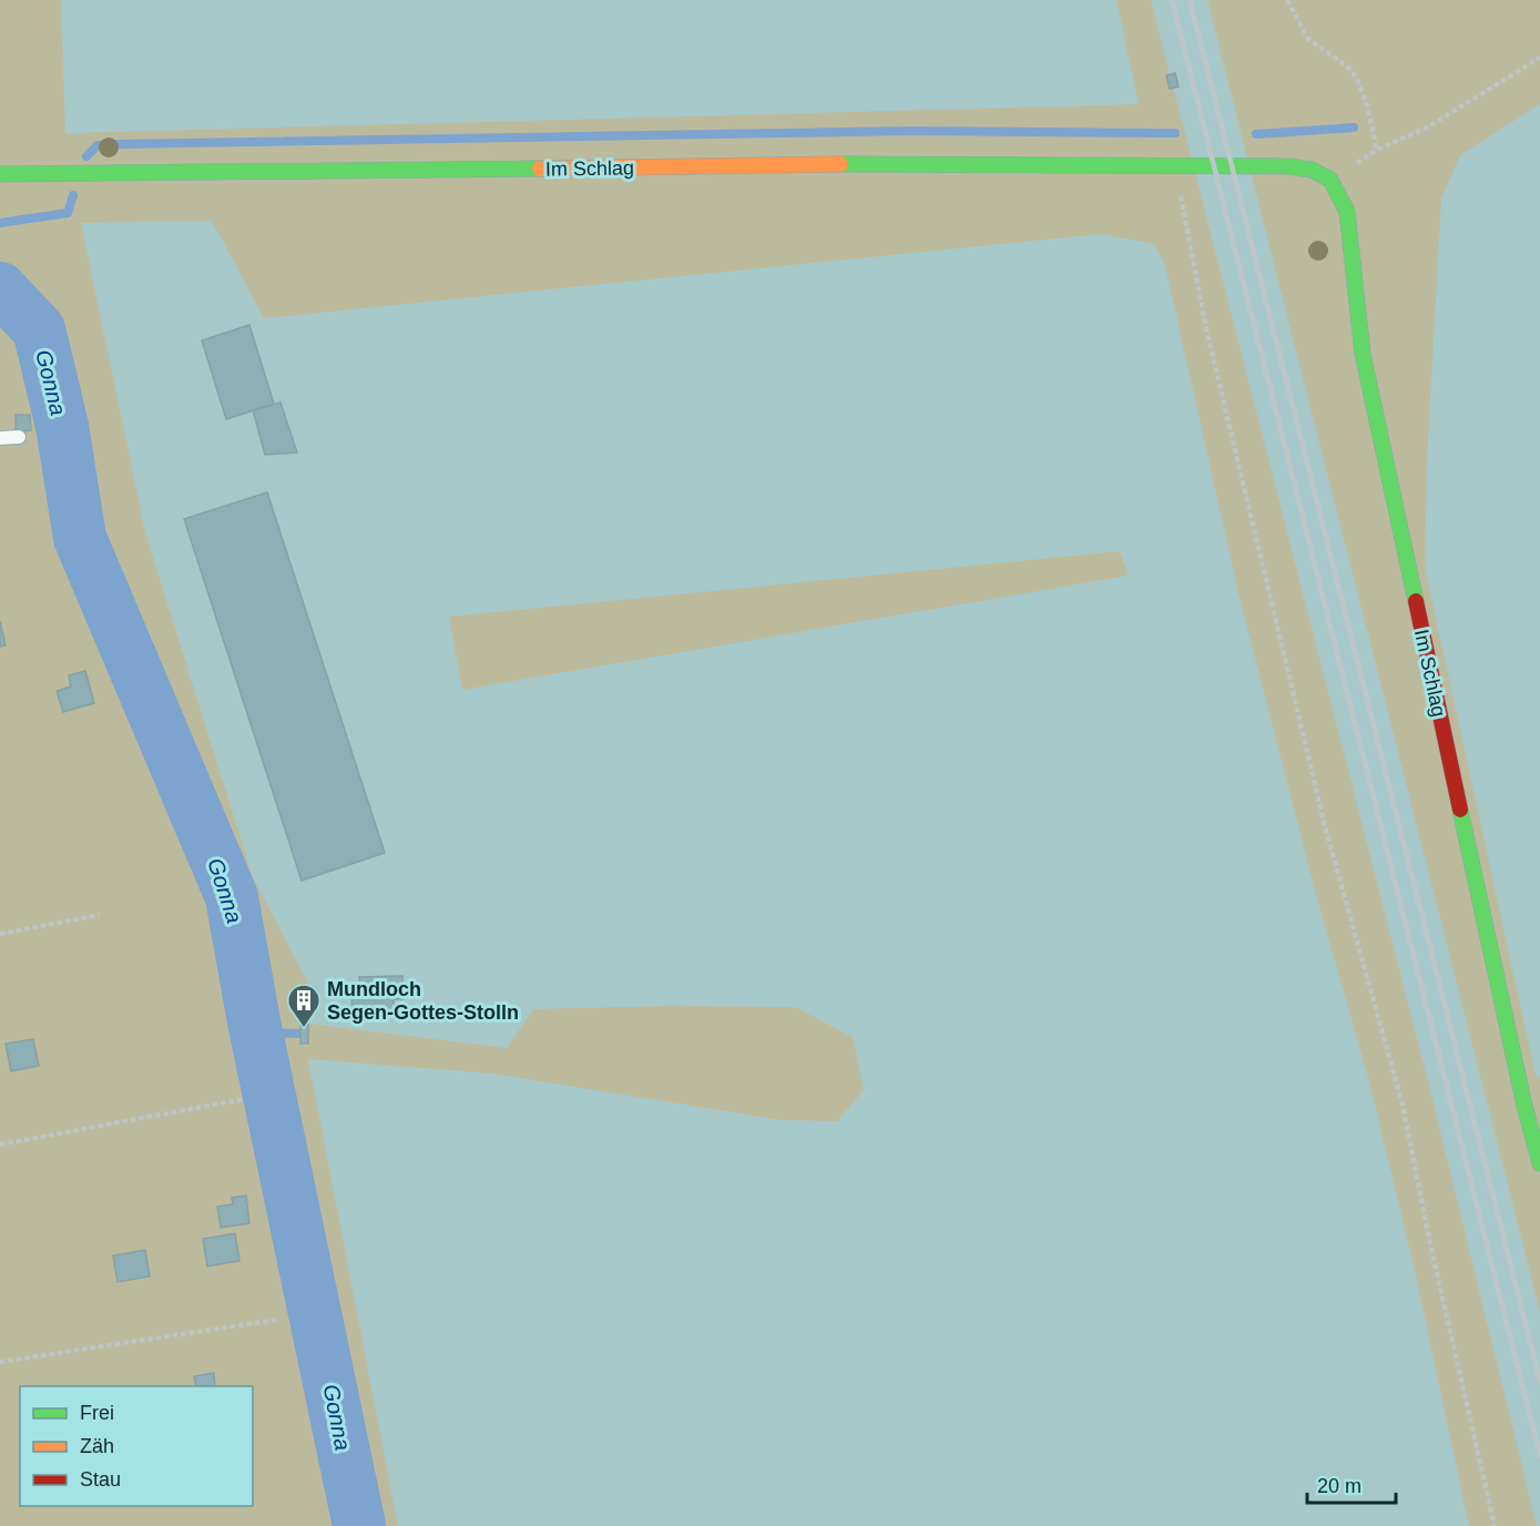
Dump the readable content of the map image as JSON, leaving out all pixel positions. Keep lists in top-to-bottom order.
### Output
{
  "streets": {
    "street": ["Im Schlag"]
  },
  "water": ["Gonna"],
  "places": {
    "building": ["Mundloch Segen-Gottes-Stolln"]
  },
  "legend": ["Frei", "Zäh", "Stau"],
  "scale_bar": "20 m"
}
